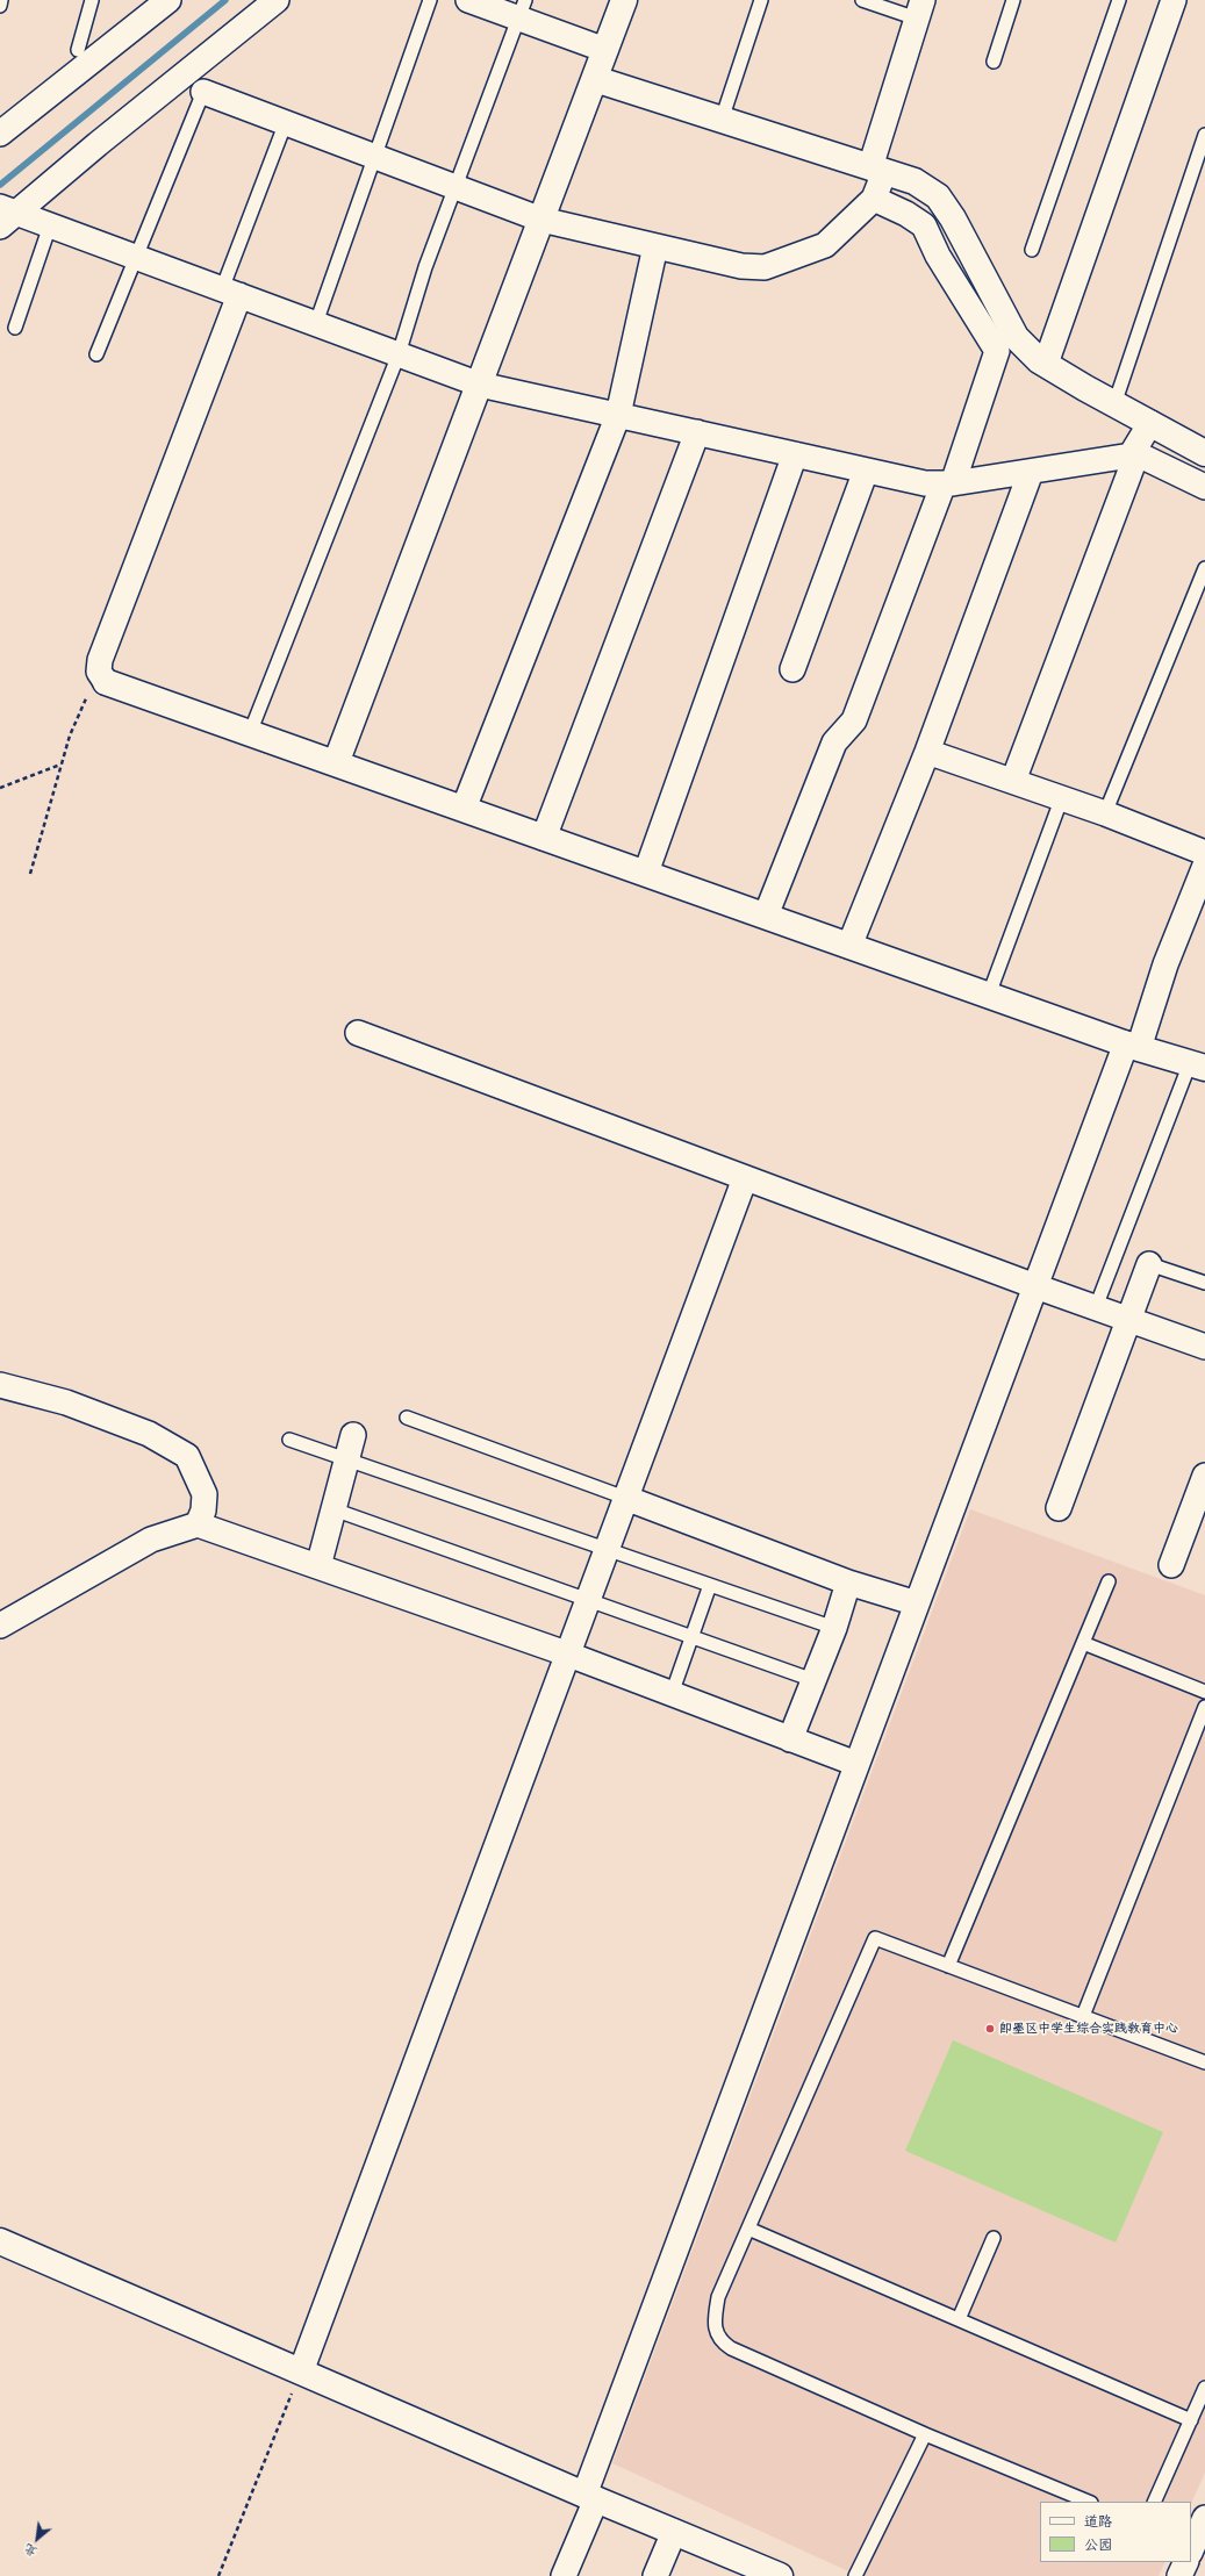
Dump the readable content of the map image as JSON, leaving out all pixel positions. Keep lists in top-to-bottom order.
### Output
{
  "places": ["即墨区中学生综合实践教育中心"],
  "legend": ["道路", "公园"],
  "north": "bottom left"
}
